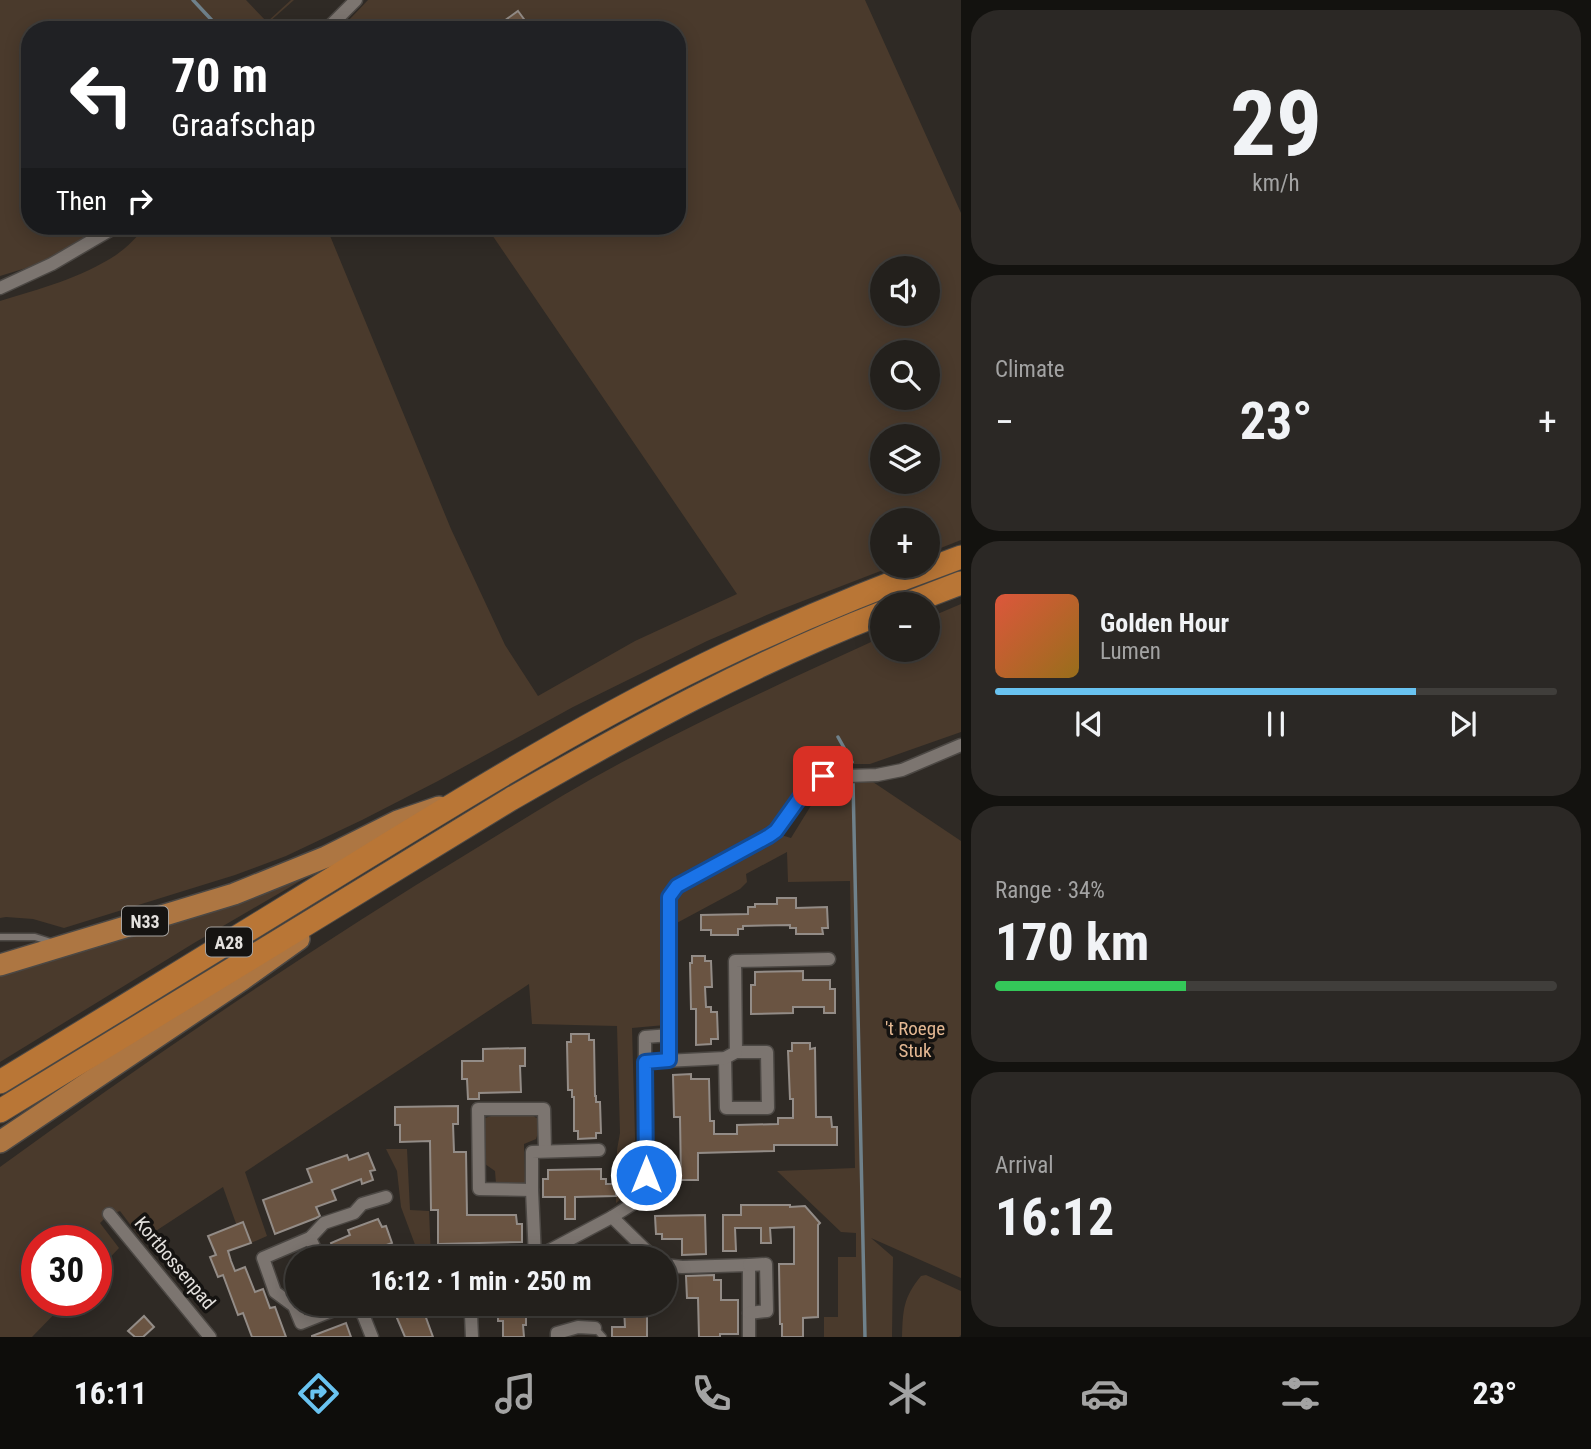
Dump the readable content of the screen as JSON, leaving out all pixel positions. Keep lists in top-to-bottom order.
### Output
{
  "streets": {
    "highway": ["N33", "A28"],
    "street": ["Kortbossenpad"]
  },
  "crossings": [
    ["N33", "A28"]
  ],
  "parks": ["'t Roege Stuk"],
  "page": {
    "tile": [
      ["29", "km/h"],
      "Climate",
      ["Range · 34%", "170 km"],
      ["Arrival", "16:12"]
    ],
    "turn": ["70 m", "Graafschap"],
    "then": "Then",
    "map_buttons": ["+", "−"],
    "heat": ["−", "23°", "+"],
    "song": ["Golden Hour", "Lumen"],
    "limit": "30",
    "trip": "16:12 · 1 min · 250 m",
    "tabs": ["16:11", "23°"]
  }
}
